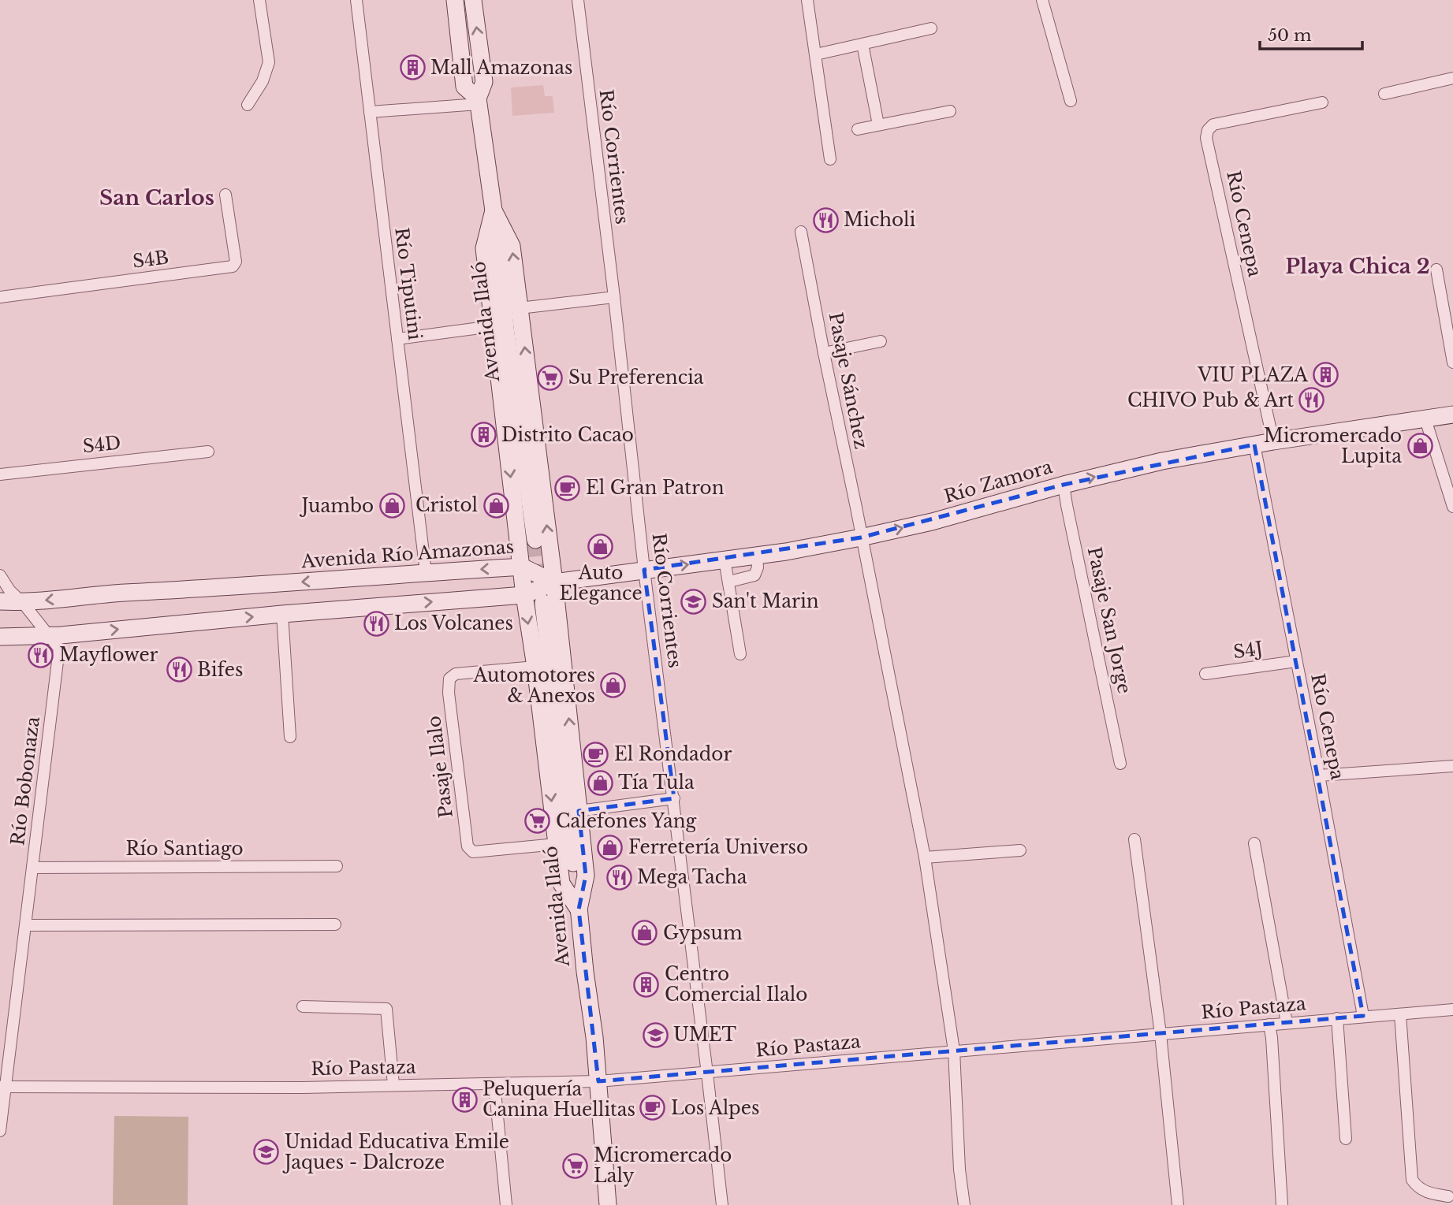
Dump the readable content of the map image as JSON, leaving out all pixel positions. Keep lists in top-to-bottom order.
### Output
{
  "streets": {
    "main road": ["Avenida Ilaló", "Río Zamora", "Avenida Río Amazonas"],
    "street": [
      "Río Corrientes",
      "Río Cenepa",
      "S4B",
      "Río Tiputini",
      "Pasaje Sánchez",
      "S4D",
      "Pasaje San Jorge",
      "S4J",
      "Pasaje Ilalo",
      "Río Bobonaza",
      "Río Santiago",
      "Río Pastaza"
    ]
  },
  "crossings": [
    ["Río Corrientes", "Río Zamora"],
    ["Río Corrientes", "Río Pastaza"],
    ["Río Cenepa", "Río Zamora"],
    ["Río Cenepa", "S4J"],
    ["Río Cenepa", "Río Pastaza"],
    ["Río Tiputini", "Avenida Río Amazonas"],
    ["Avenida Ilaló", "Río Pastaza"],
    ["Pasaje Sánchez", "Río Zamora"],
    ["Pasaje Sánchez", "Río Pastaza"],
    ["Río Zamora", "Avenida Río Amazonas"],
    ["Río Zamora", "Pasaje San Jorge"],
    ["Avenida Río Amazonas", "Río Bobonaza"],
    ["Río Bobonaza", "Río Santiago"],
    ["Río Bobonaza", "Río Pastaza"]
  ],
  "one_way": ["Río Zamora"],
  "districts": ["San Carlos", "Playa Chica 2"],
  "places": {
    "building": [
      "Mall Amazonas",
      "VIU PLAZA",
      "Distrito Cacao",
      "Centro Comercial Ilalo",
      "Peluquería Canina Huellitas"
    ],
    "restaurant": [
      "Micholi",
      "CHIVO Pub & Art",
      "Los Volcanes",
      "Mayflower",
      "Bifes",
      "Mega Tacha"
    ],
    "supermarket": ["Su Preferencia", "Calefones Yang", "Micromercado Laly"],
    "shop": [
      "Micromercado Lupita",
      "Cristol",
      "Juambo",
      "Auto Elegance",
      "Automotores & Anexos",
      "Tía Tula",
      "Ferretería Universo",
      "Gypsum"
    ],
    "cafe": ["El Gran Patron", "El Rondador", "Los Alpes"],
    "school or university": ["San't Marin", "UMET", "Unidad Educativa Emile Jaques - Dalcroze"]
  },
  "scale_bar": "50 m"
}
